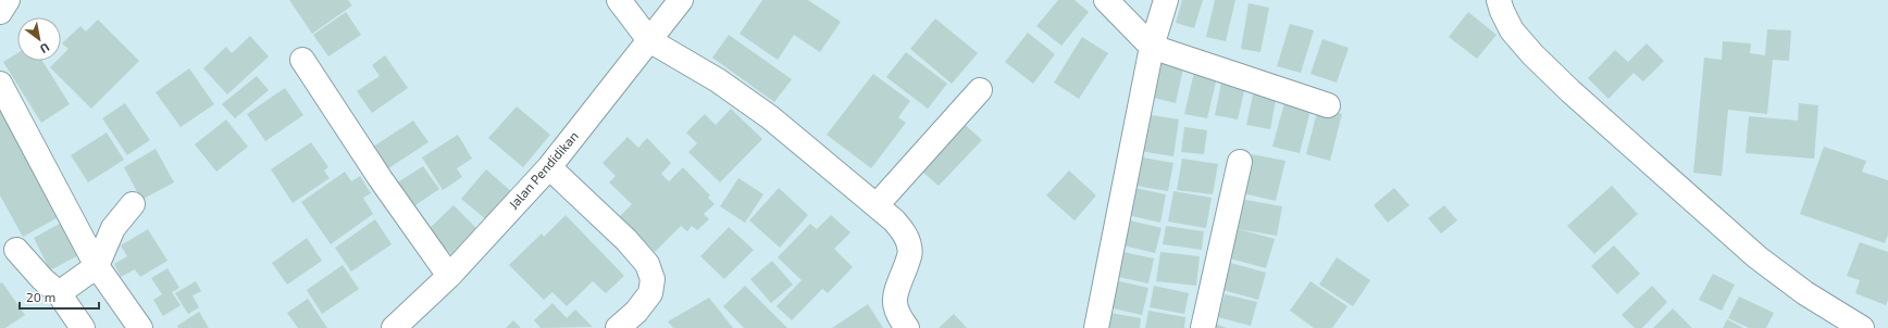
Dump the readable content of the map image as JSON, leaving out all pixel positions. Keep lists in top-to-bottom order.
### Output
{
  "streets": {
    "street": ["Jalan Pendidikan"]
  },
  "scale_bar": "20 m",
  "north": "bottom right"
}
